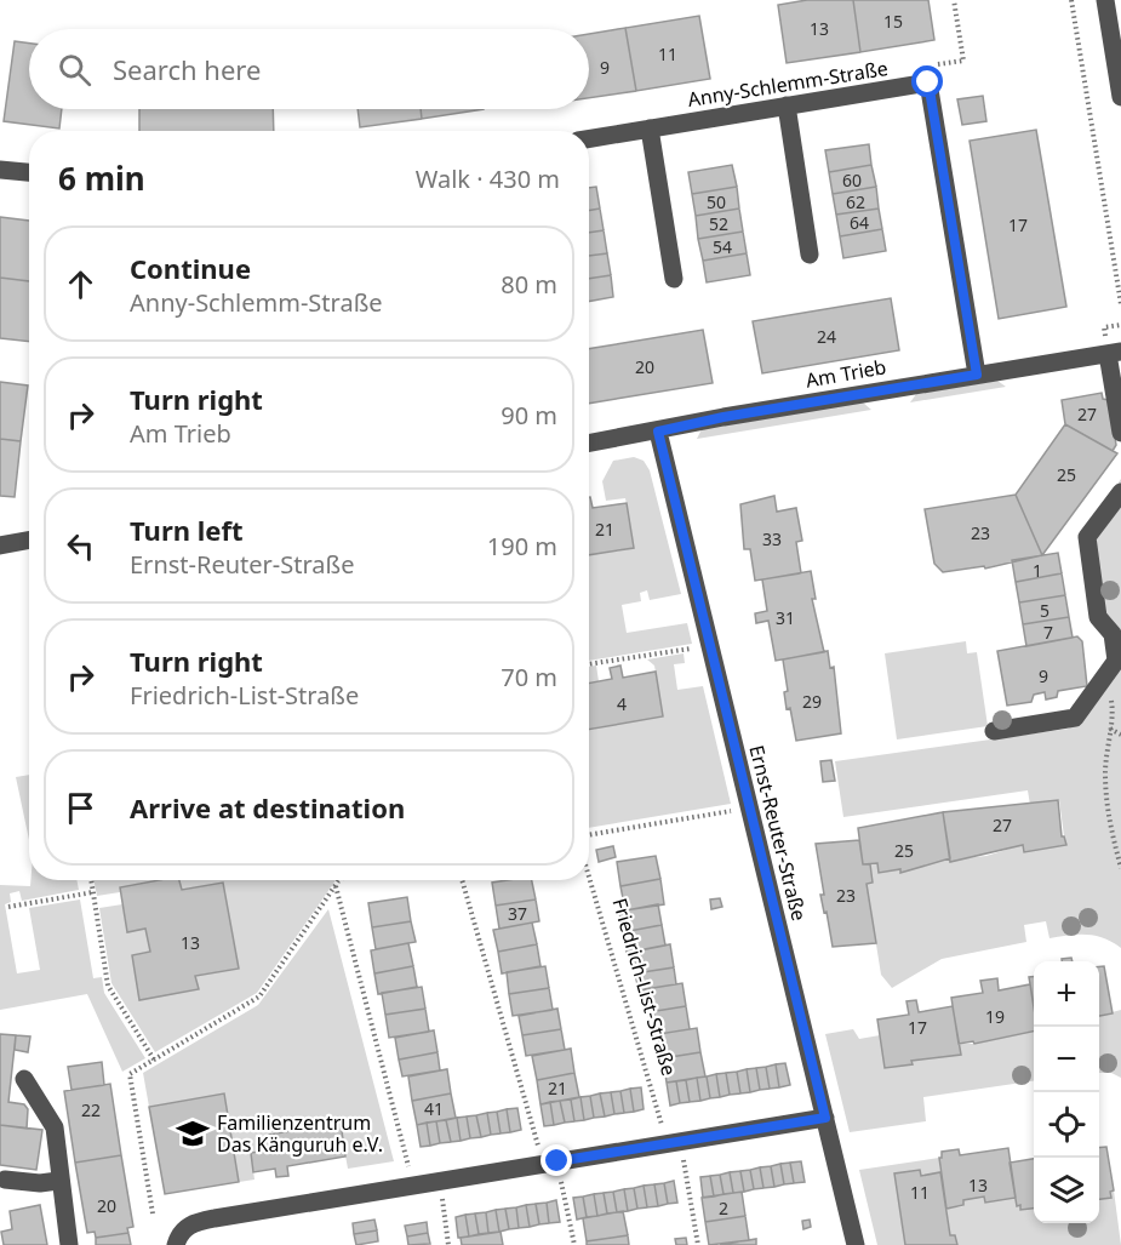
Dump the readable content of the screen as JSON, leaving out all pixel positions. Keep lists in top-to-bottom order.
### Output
{
  "streets": {
    "street": ["Anny-Schlemm-Straße", "Am Trieb", "Ernst-Reuter-Straße"],
    "path": ["Friedrich-List-Straße"]
  },
  "crossings": [
    ["Am Trieb", "Ernst-Reuter-Straße"]
  ],
  "places": {
    "school or university": ["Familienzentrum Das Känguruh e.V."]
  },
  "house_numbers": [
    "15",
    "13",
    "11",
    "9",
    "60",
    "50",
    "62",
    "64",
    "52",
    "17",
    "54",
    "24",
    "20",
    "27",
    "25",
    "21",
    "23",
    "33",
    "1",
    "5",
    "31",
    "7",
    "9",
    "29",
    "4",
    "27",
    "25",
    "23",
    "37",
    "13",
    "19",
    "17",
    "21",
    "41",
    "22",
    "13",
    "11",
    "20",
    "2"
  ],
  "page": {
    "search": "Search here",
    "heading": ["6 min", "Walk · 430 m"],
    "list": [
      ["Continue", "Anny-Schlemm-Straße", "80 m"],
      ["Turn right", "Am Trieb", "90 m"],
      ["Turn left", "Ernst-Reuter-Straße", "190 m"],
      ["Turn right", "Friedrich-List-Straße", "70 m"],
      "Arrive at destination"
    ],
    "map_buttons": ["+", "−"]
  }
}
